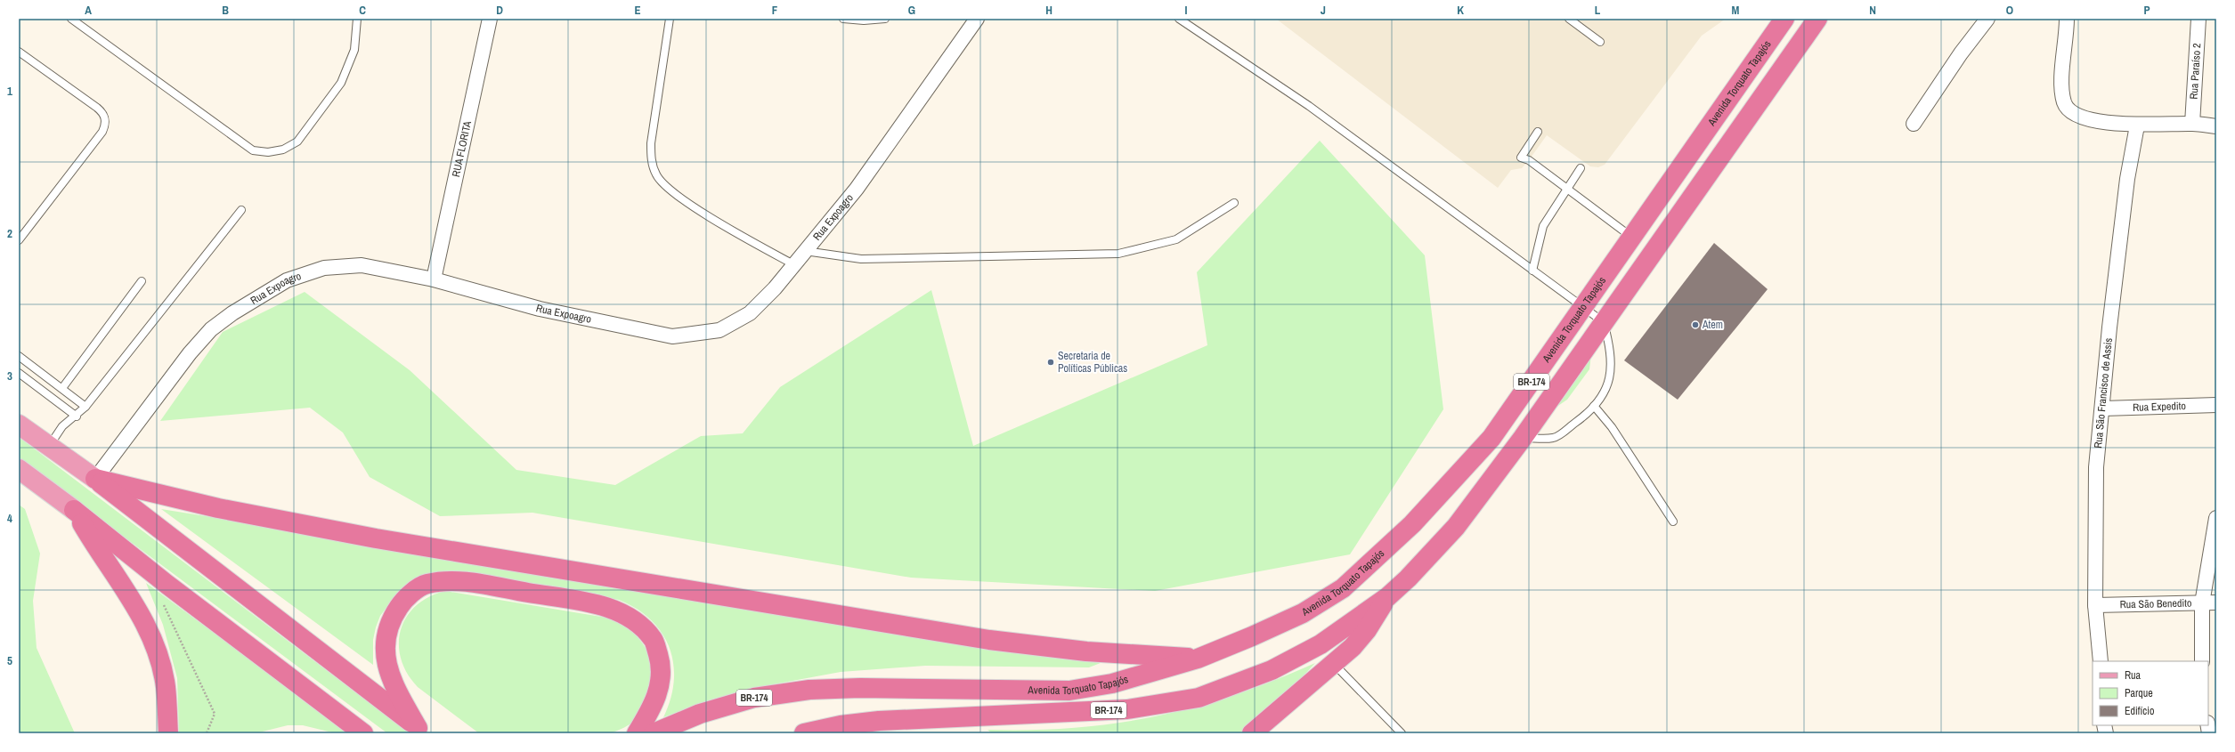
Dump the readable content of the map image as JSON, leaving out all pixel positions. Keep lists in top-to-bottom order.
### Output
{
  "streets": {
    "highway": ["Avenida Torquato Tapajós", "BR-174"],
    "street": [
      "Rua Paraíso 2",
      "RUA FLORITA",
      "Rua Expoagro",
      "Rua São Francisco de Assis",
      "Rua Expedito",
      "Rua São Benedito"
    ]
  },
  "crossings": [
    ["RUA FLORITA", "Rua Expoagro"],
    ["Rua São Francisco de Assis", "Rua Expedito"],
    ["Rua São Francisco de Assis", "Rua São Benedito"]
  ],
  "places": ["Atem", "Secretaria de Políticas Públicas"],
  "legend": ["Rua", "Parque", "Edifício"],
  "grid": {
    "columns": [
      "A",
      "B",
      "C",
      "D",
      "E",
      "F",
      "G",
      "H",
      "I",
      "J",
      "K",
      "L",
      "M",
      "N",
      "O",
      "P"
    ],
    "rows": [
      "1",
      "2",
      "3",
      "4",
      "5"
    ]
  }
}
